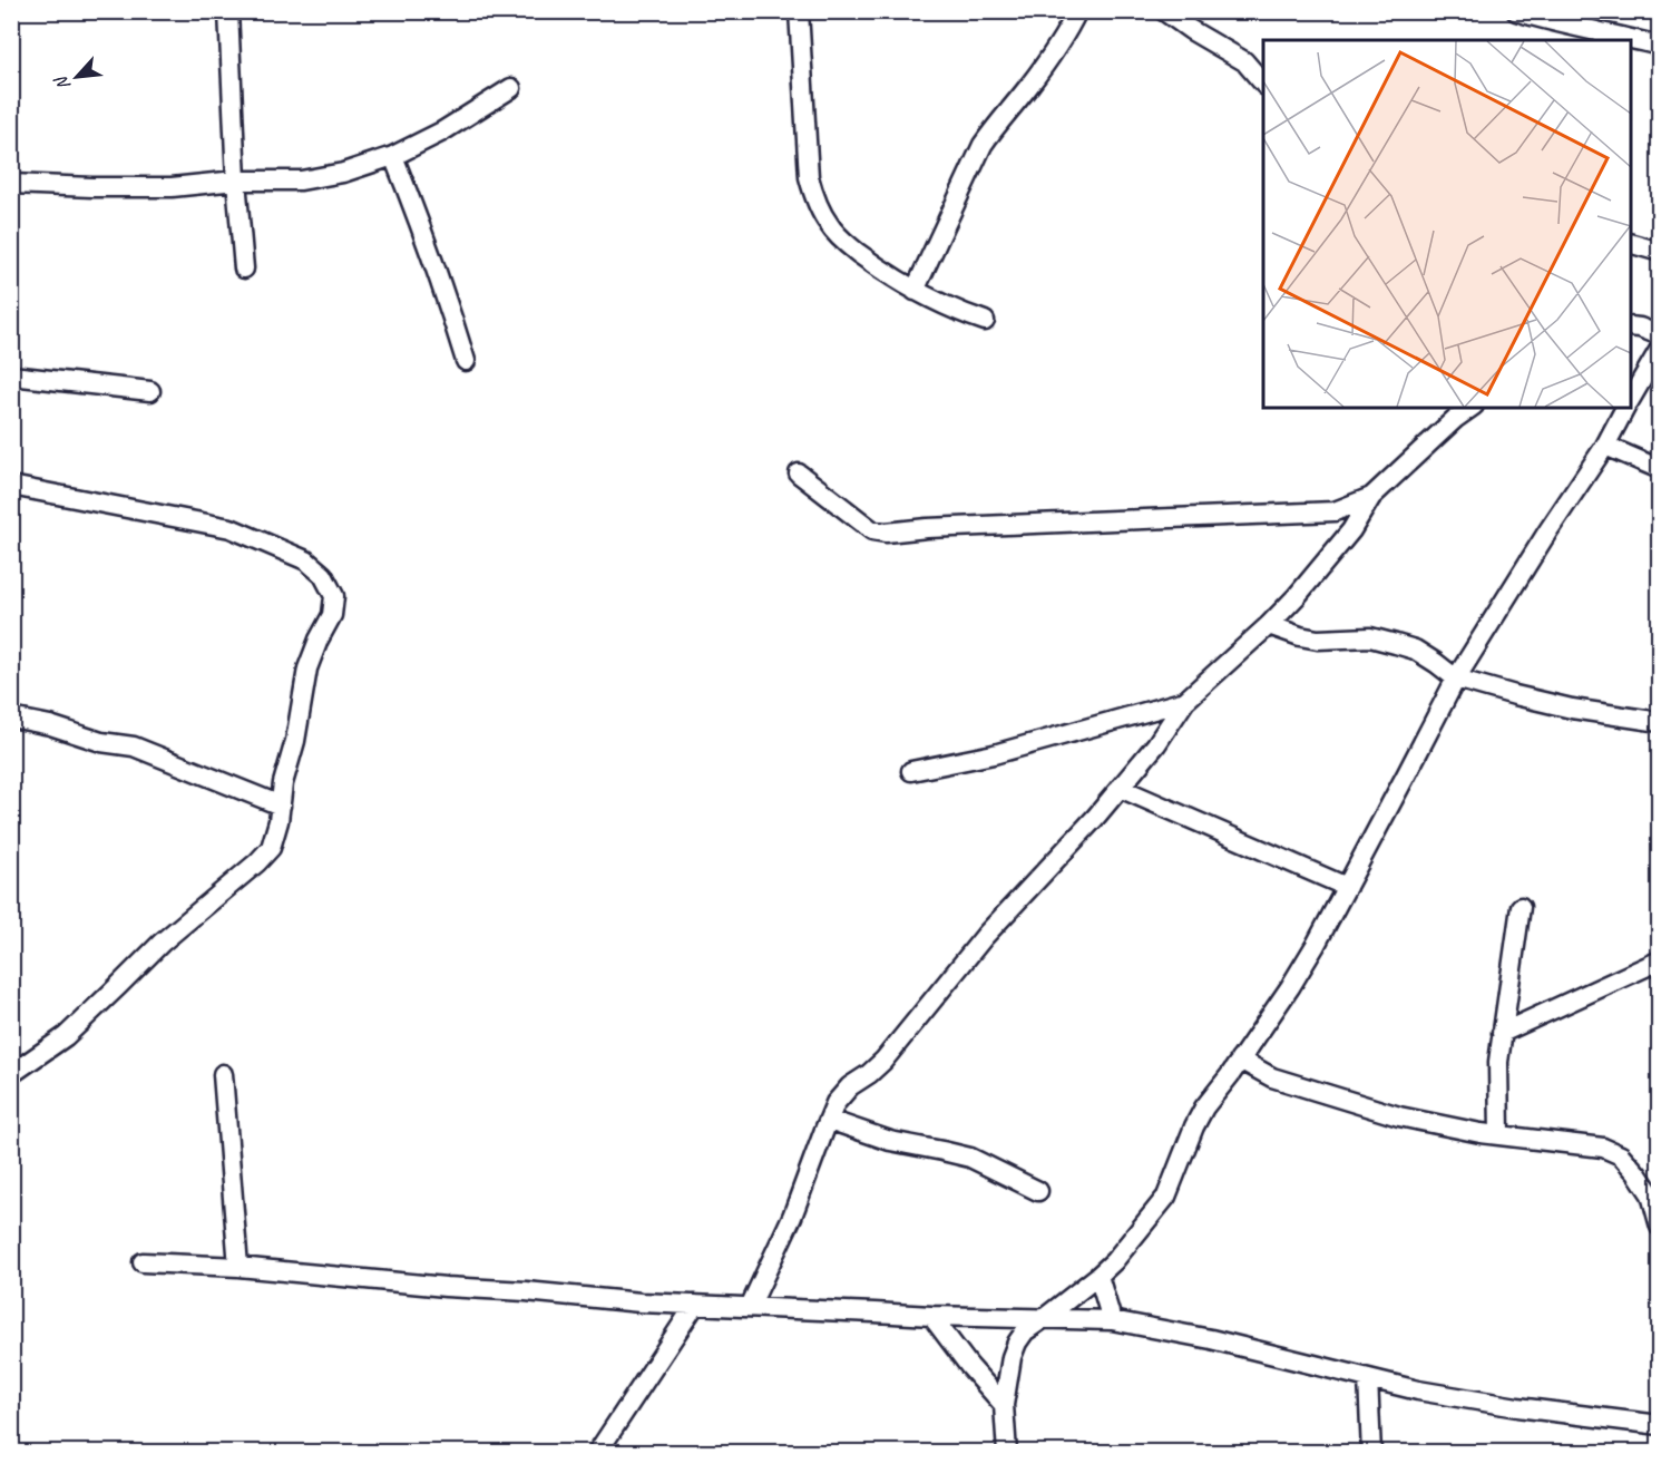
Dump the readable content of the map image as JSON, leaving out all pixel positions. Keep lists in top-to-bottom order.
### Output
{
  "north": "bottom left"
}
